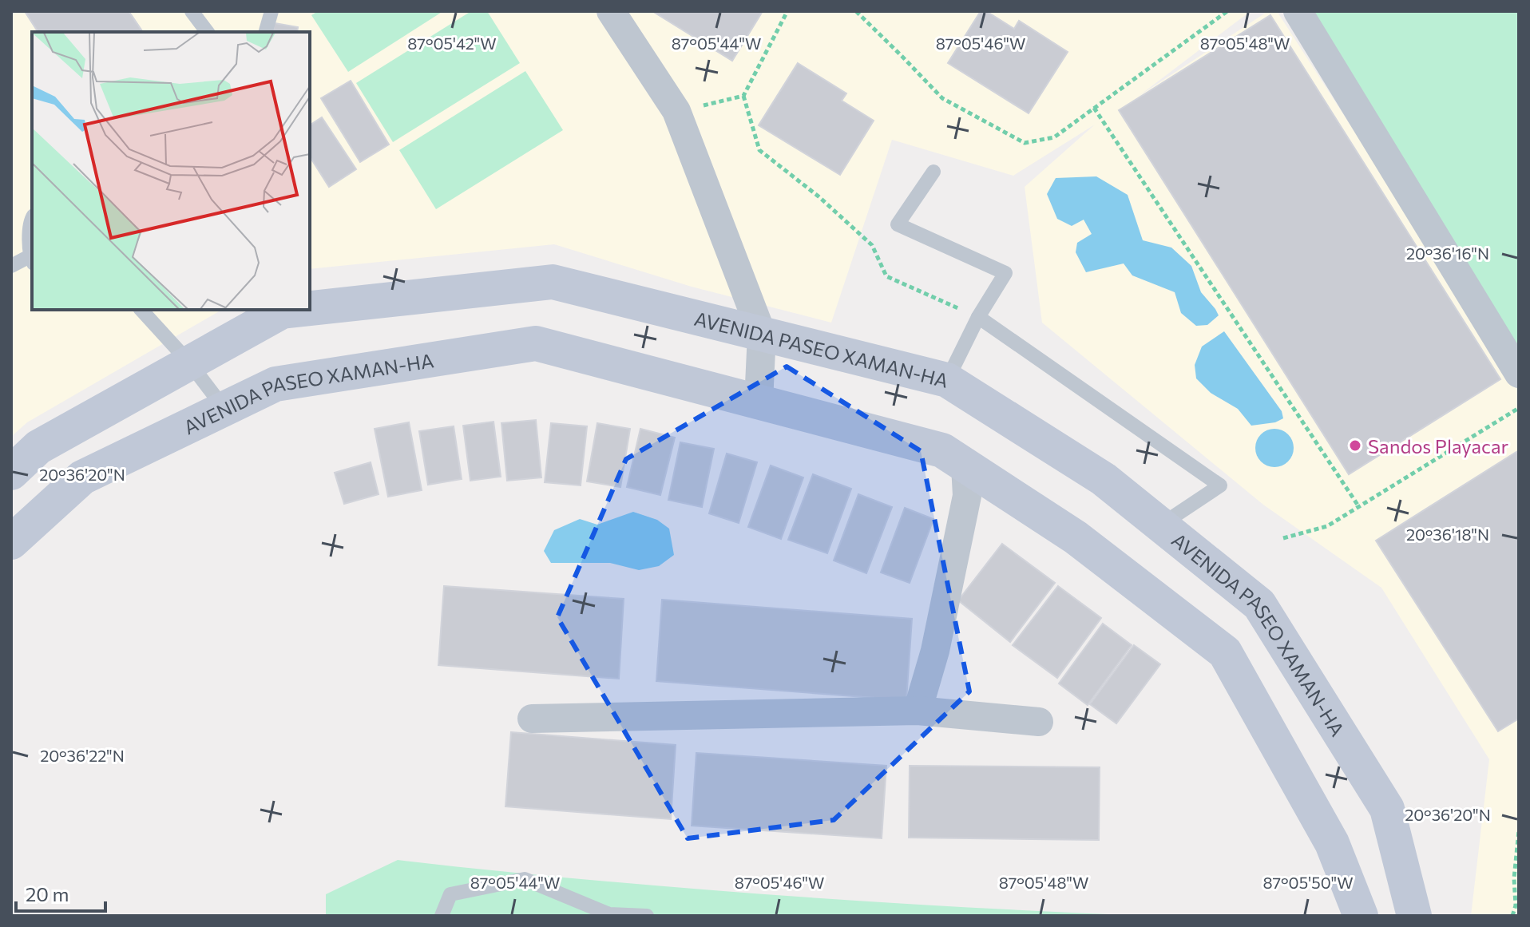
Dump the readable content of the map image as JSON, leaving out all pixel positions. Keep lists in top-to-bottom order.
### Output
{
  "streets": {
    "main road": ["AVENIDA PASEO XAMAN-HA"]
  },
  "places": ["Sandos Playacar"],
  "scale_bar": "20 m",
  "coordinates": [
    "87°05'42\"W",
    "87°05'44\"W",
    "87°05'46\"W",
    "87°05'48\"W",
    "20°36'16\"N",
    "20°36'20\"N",
    "20°36'18\"N",
    "20°36'22\"N",
    "87°05'50\"W"
  ]
}
